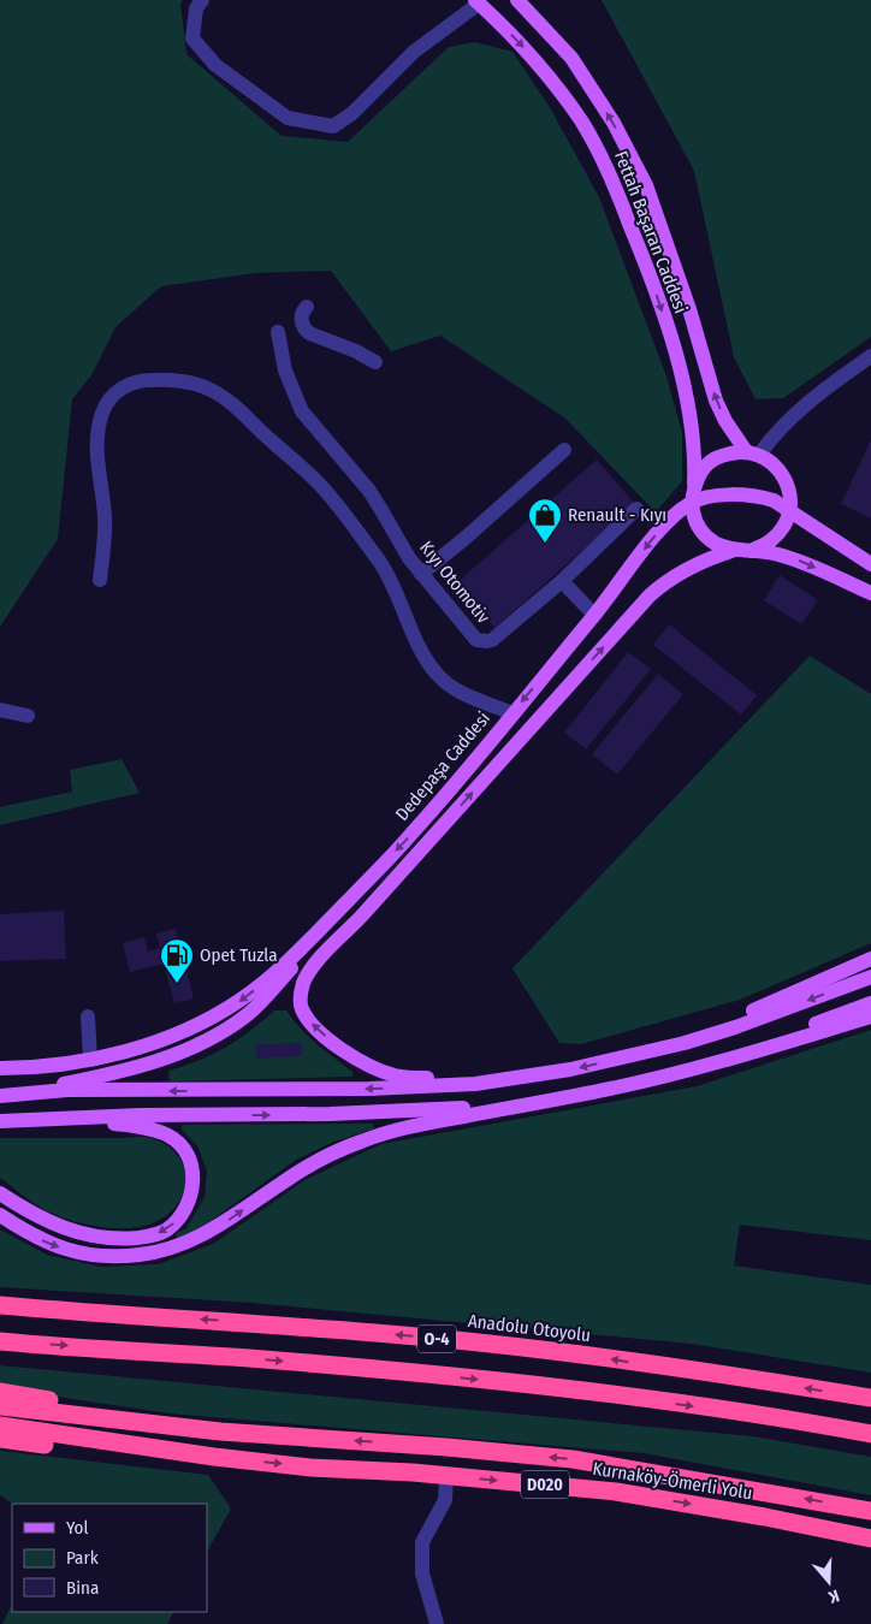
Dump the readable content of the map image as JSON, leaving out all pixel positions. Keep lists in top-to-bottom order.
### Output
{
  "streets": {
    "highway": [
      "Anadolu Otoyolu",
      "O-4",
      "Kurnaköy-Ömerli Yolu",
      "D020"
    ],
    "main road": ["Fettah Başaran Caddesi", "Dedepaşa Caddesi"],
    "street": ["Kıyı Otomotiv"]
  },
  "crossings": [
    ["Fettah Başaran Caddesi", "Dedepaşa Caddesi"],
    ["Kurnaköy-Ömerli Yolu", "D020"]
  ],
  "places": {
    "shop": ["Renault - Kıyı"],
    "fuel station": ["Opet Tuzla"]
  },
  "legend": ["Yol", "Park", "Bina"],
  "north": "bottom"
}
